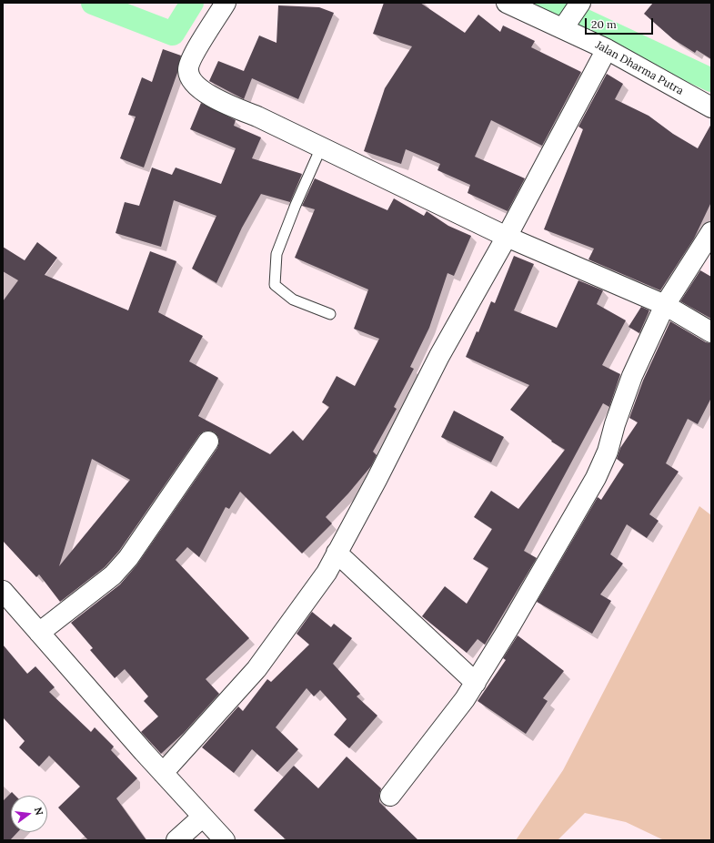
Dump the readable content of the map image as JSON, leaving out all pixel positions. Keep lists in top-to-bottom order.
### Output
{
  "streets": {
    "street": ["Jalan Dharma Putra"]
  },
  "scale_bar": "20 m",
  "north": "right"
}
